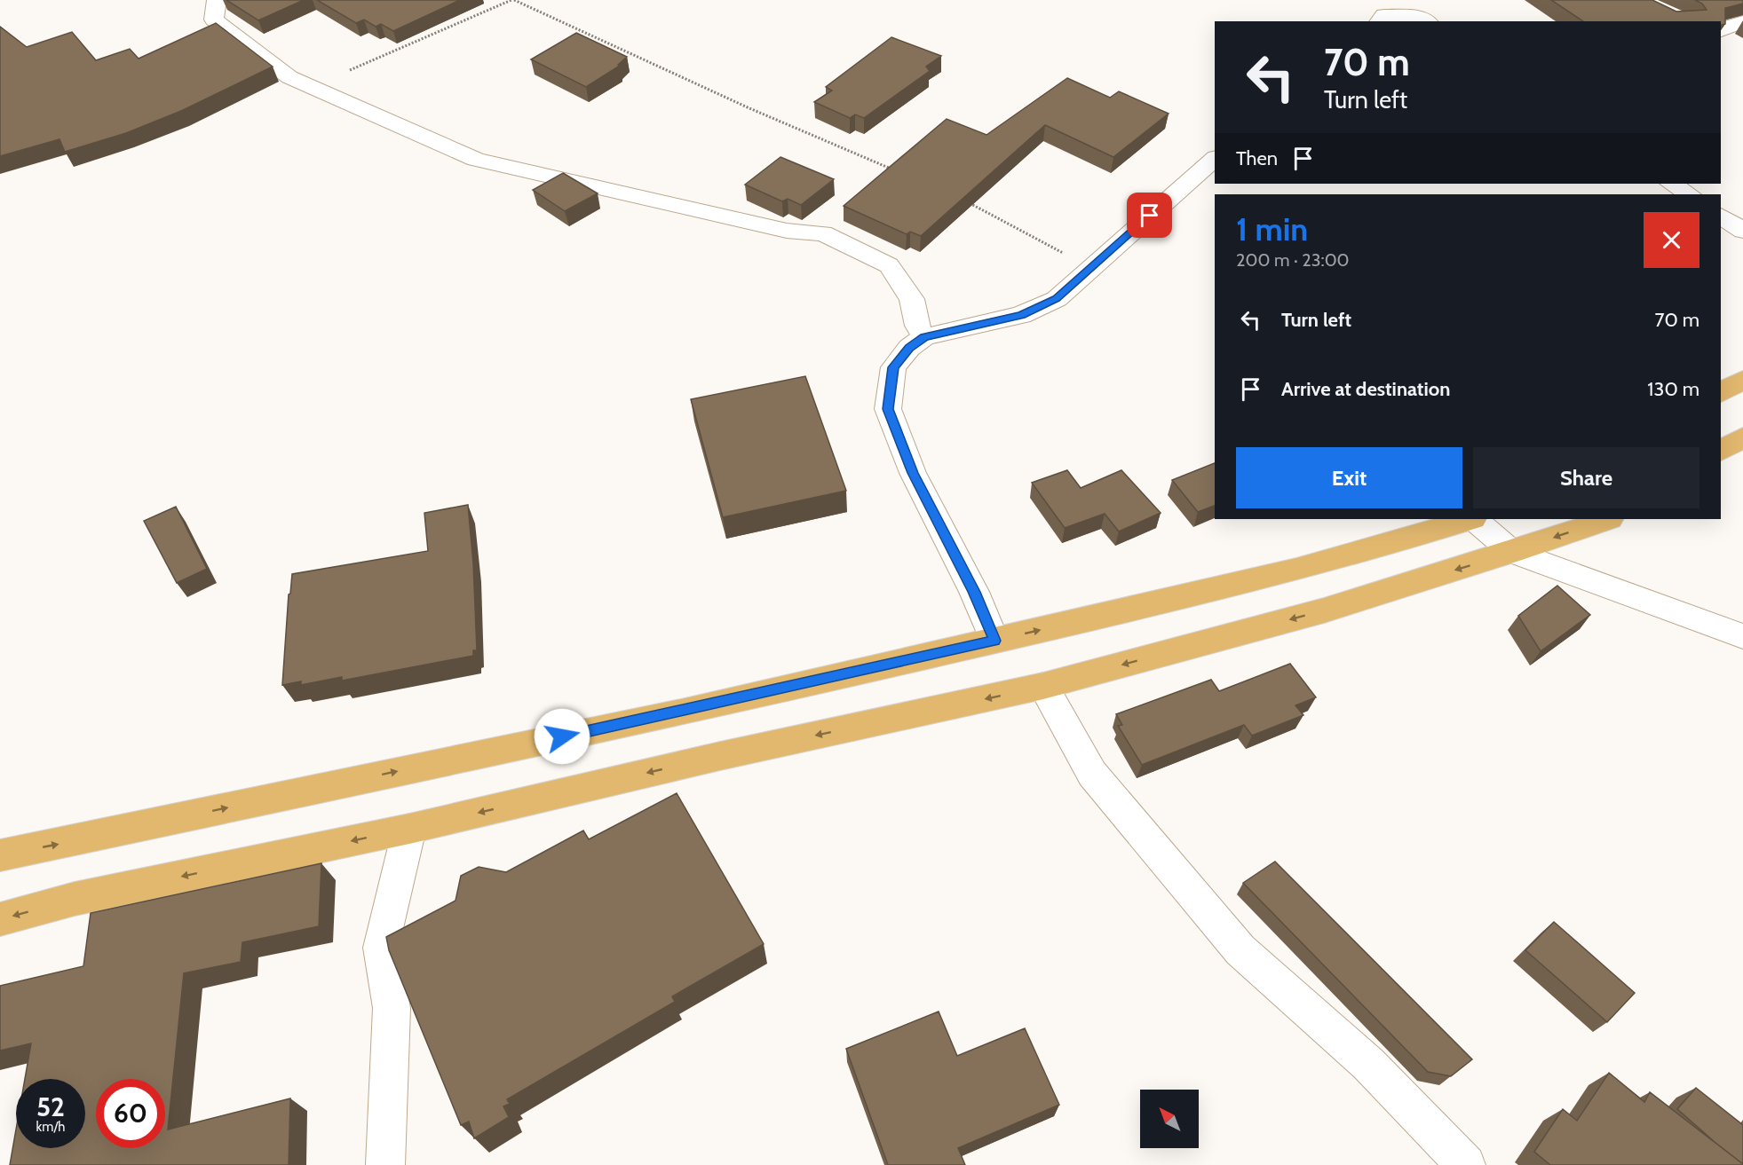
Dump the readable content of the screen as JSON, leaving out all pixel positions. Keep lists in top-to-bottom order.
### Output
{
  "north": "top left",
  "page": {
    "turn": ["70 m", "Turn left"],
    "then": "Then",
    "heading": ["1 min", "200 m · 23:00"],
    "list": [
      {
        "name": "Turn left",
        "value": "70 m"
      },
      {
        "name": "Arrive at destination",
        "value": "130 m"
      }
    ],
    "buttons": ["Exit", "Share"],
    "speed": "52 km/h",
    "limit": "60"
  }
}
